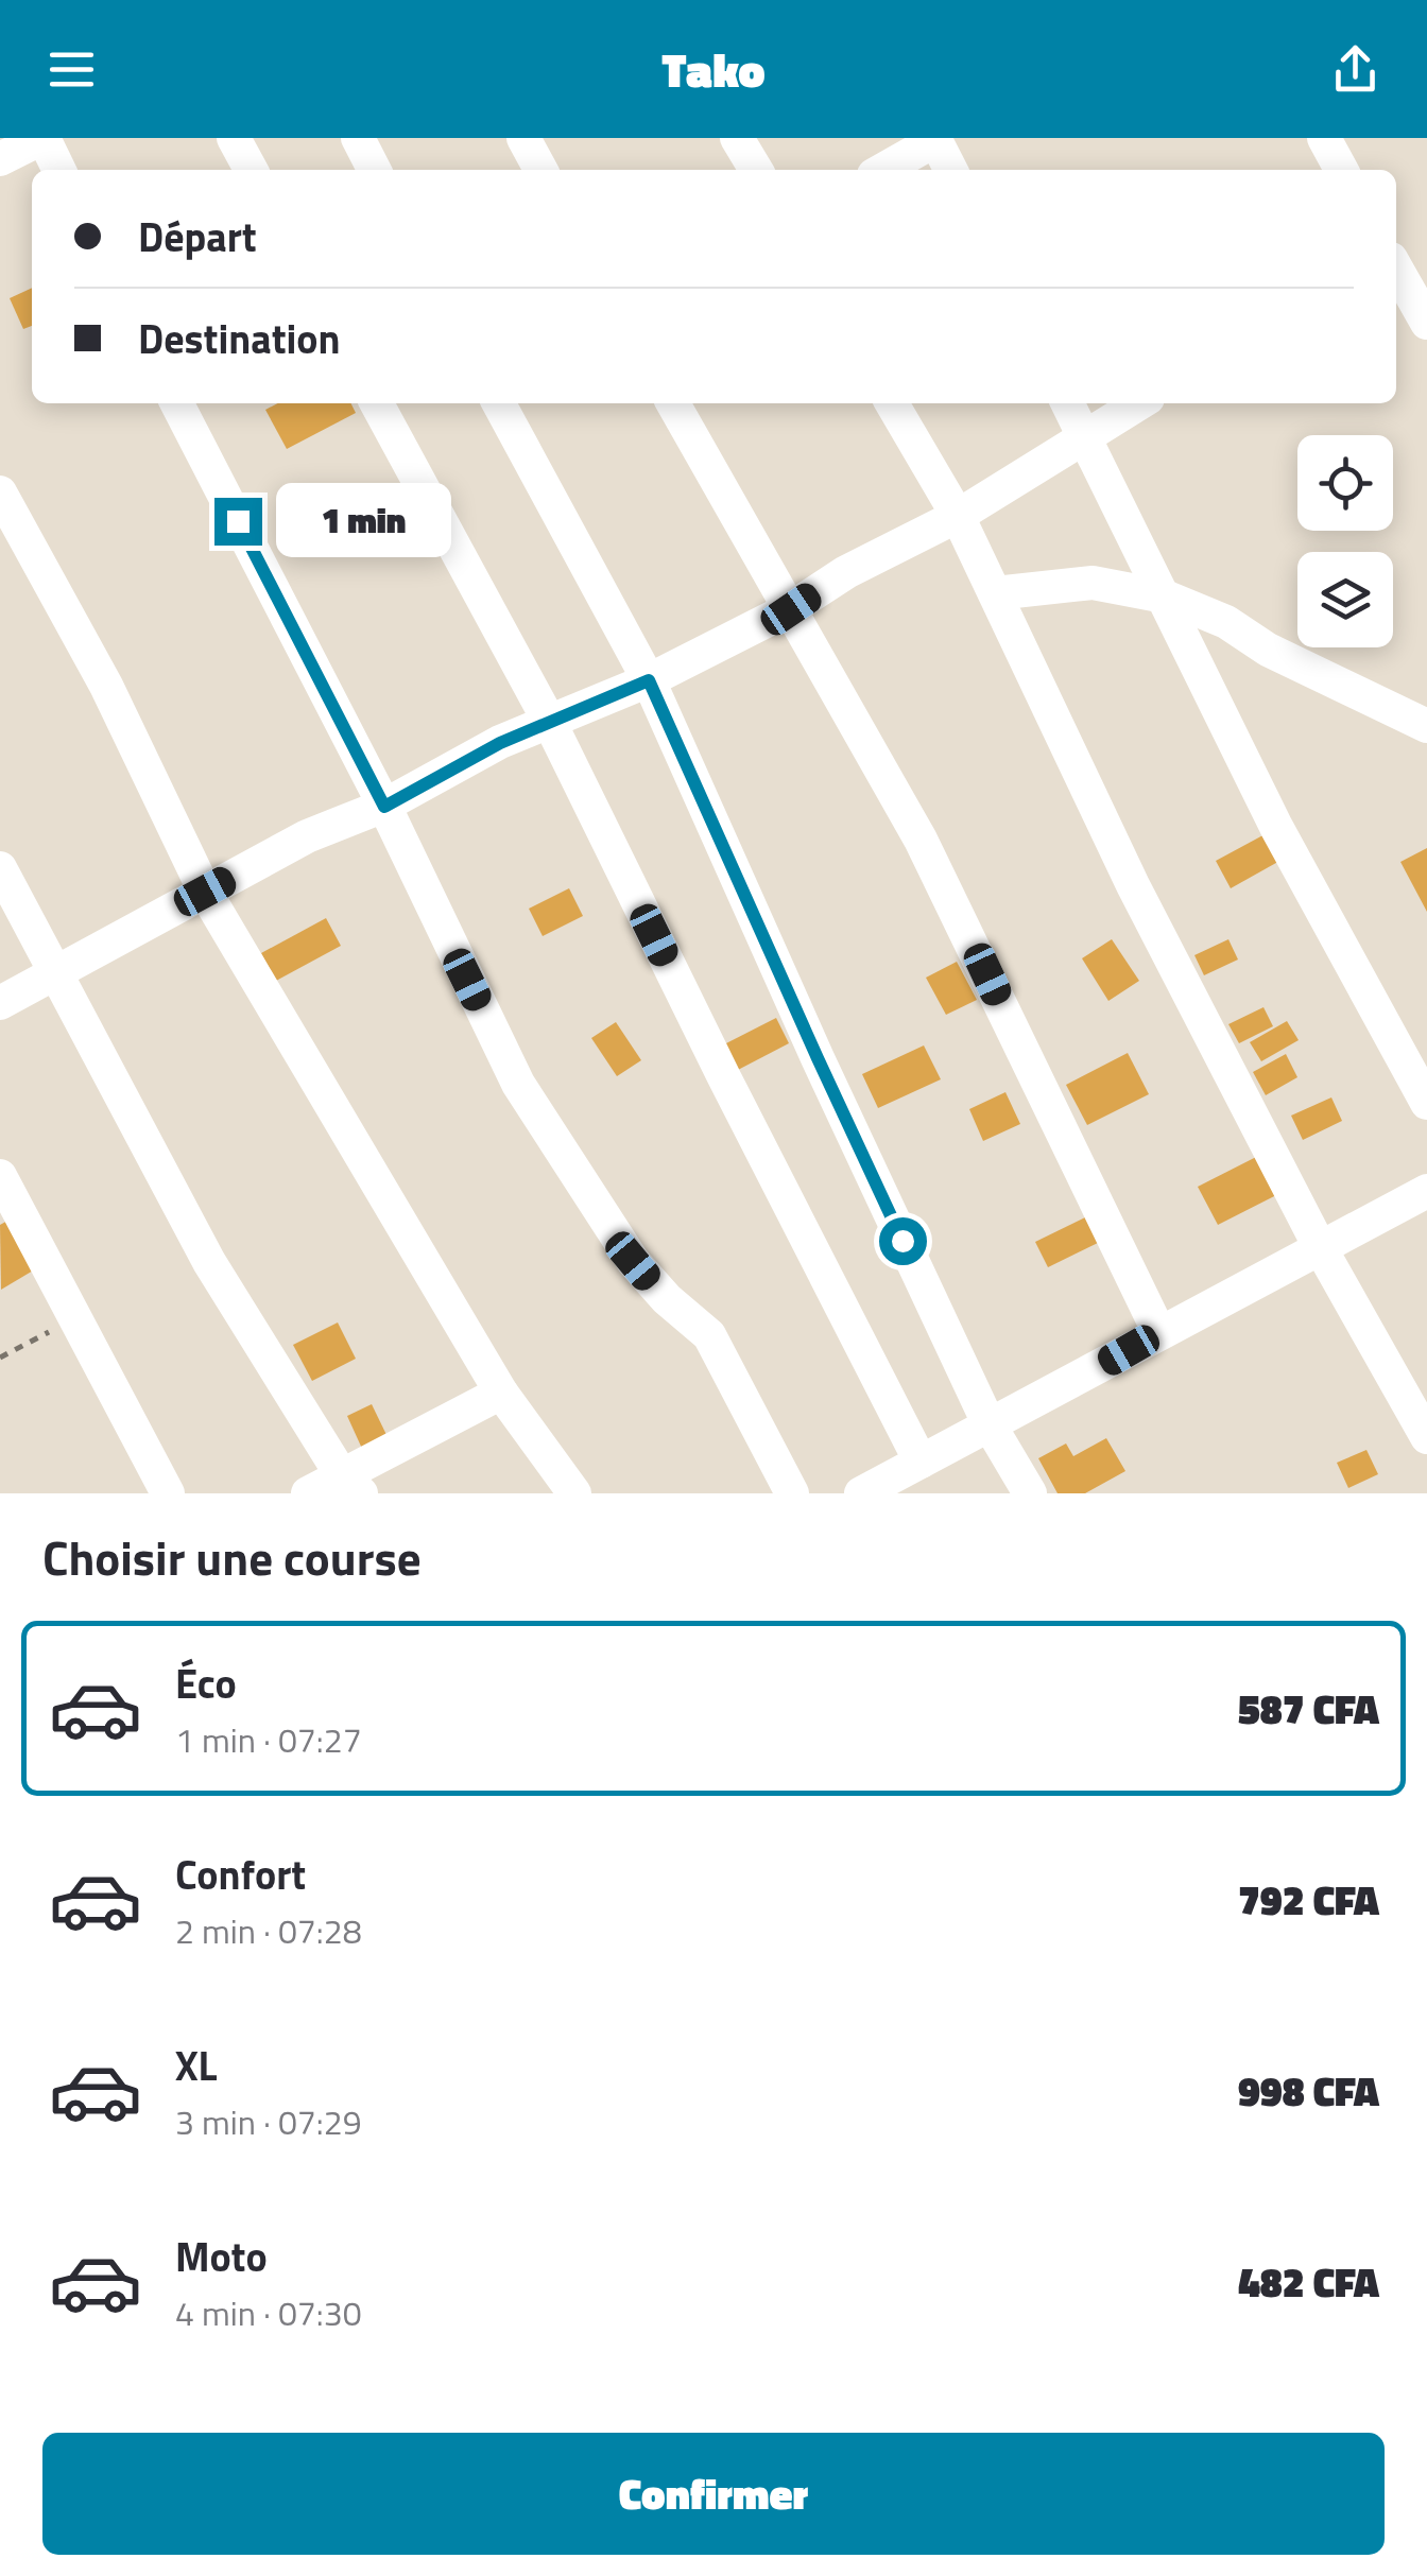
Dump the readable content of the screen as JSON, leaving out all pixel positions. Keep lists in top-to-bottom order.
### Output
{
  "page": {
    "header": "Tako",
    "banner": ["Départ", "Destination"],
    "bubble": "1 min",
    "heading": "Choisir une course",
    "list": [
      {
        "name": "Éco",
        "note": "1 min · 07:27",
        "value": "587 CFA"
      },
      {
        "name": "Confort",
        "note": "2 min · 07:28",
        "value": "792 CFA"
      },
      {
        "name": "XL",
        "note": "3 min · 07:29",
        "value": "998 CFA"
      },
      {
        "name": "Moto",
        "note": "4 min · 07:30",
        "value": "482 CFA"
      }
    ],
    "buttons": "Confirmer"
  }
}
